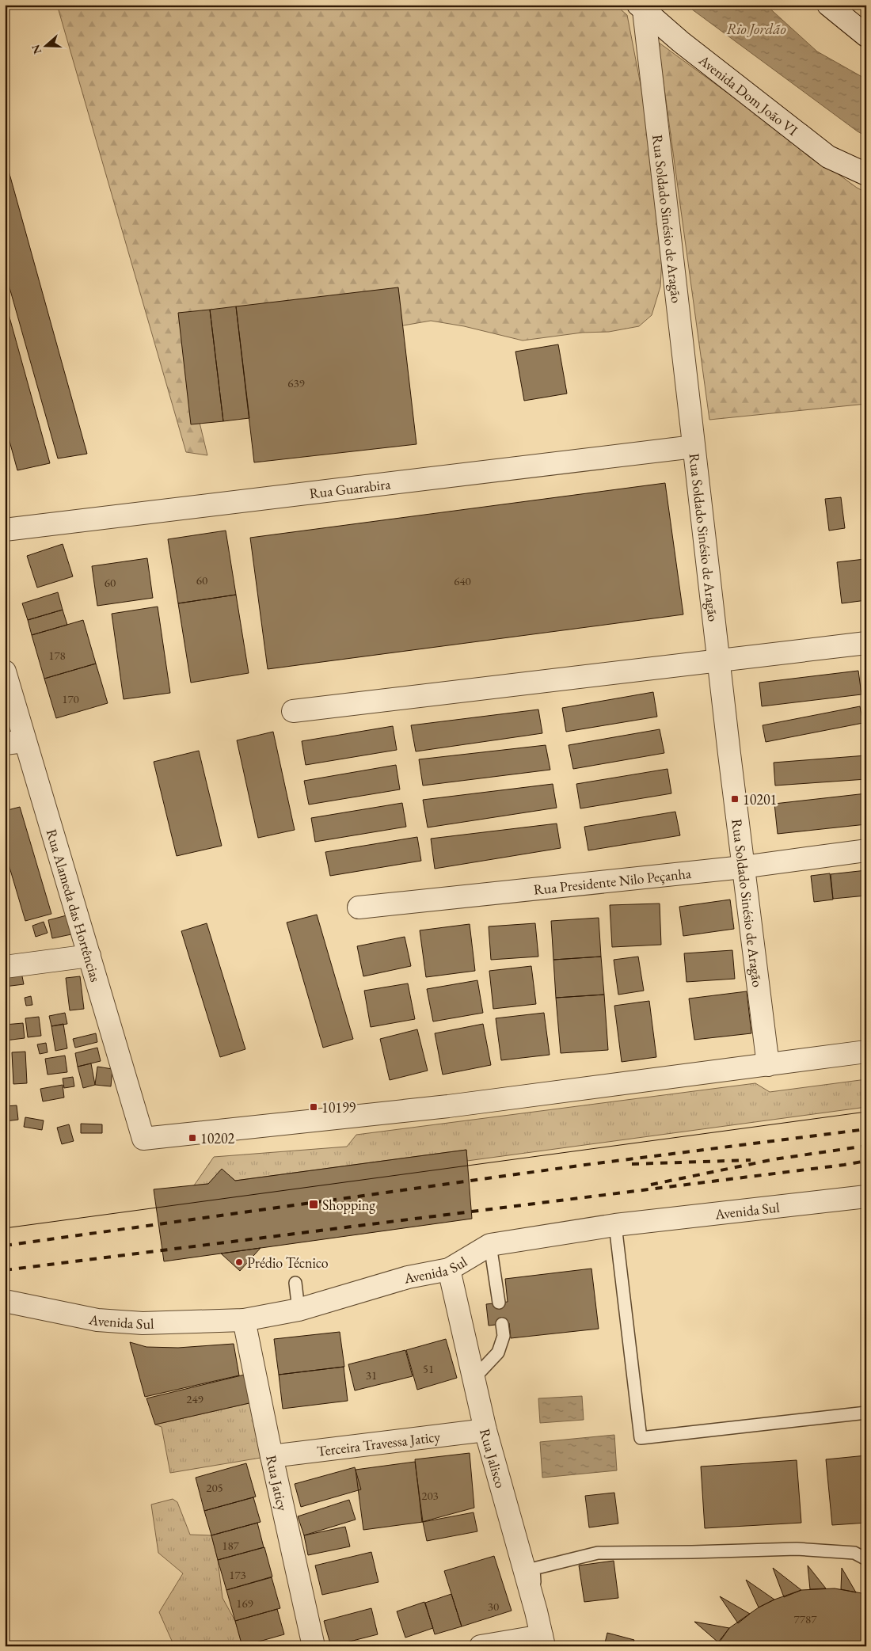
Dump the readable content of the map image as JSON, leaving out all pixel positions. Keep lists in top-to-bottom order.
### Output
{
  "streets": {
    "street": [
      "Avenida Dom João VI",
      "Rua Soldado Sinésio de Aragão",
      "Rua Guarabira",
      "Rua Presidente Nilo Peçanha",
      "Rua Alameda das Hortências",
      "Avenida Sul",
      "Terceira Travessa Jaticy",
      "Rua Jalisco",
      "Rua Jaticy"
    ]
  },
  "crossings": [
    ["Avenida Dom João VI", "Rua Soldado Sinésio de Aragão"],
    ["Rua Soldado Sinésio de Aragão", "Rua Guarabira"],
    ["Rua Soldado Sinésio de Aragão", "Rua Presidente Nilo Peçanha"],
    ["Rua Soldado Sinésio de Aragão", "Rua Alameda das Hortências"],
    ["Avenida Sul", "Rua Jalisco"],
    ["Avenida Sul", "Rua Jaticy"],
    ["Terceira Travessa Jaticy", "Rua Jalisco"],
    ["Terceira Travessa Jaticy", "Rua Jaticy"]
  ],
  "water": ["Rio Jordão"],
  "places": {
    "transit": [
      "10201",
      "10199",
      "10202",
      "Shopping"
    ],
    "other": ["Prédio Técnico"]
  },
  "house_numbers": [
    "639",
    "60",
    "640",
    "60",
    "178",
    "170",
    "51",
    "31",
    "249",
    "205",
    "203",
    "187",
    "173",
    "169",
    "30",
    "7787"
  ],
  "north": "left"
}
